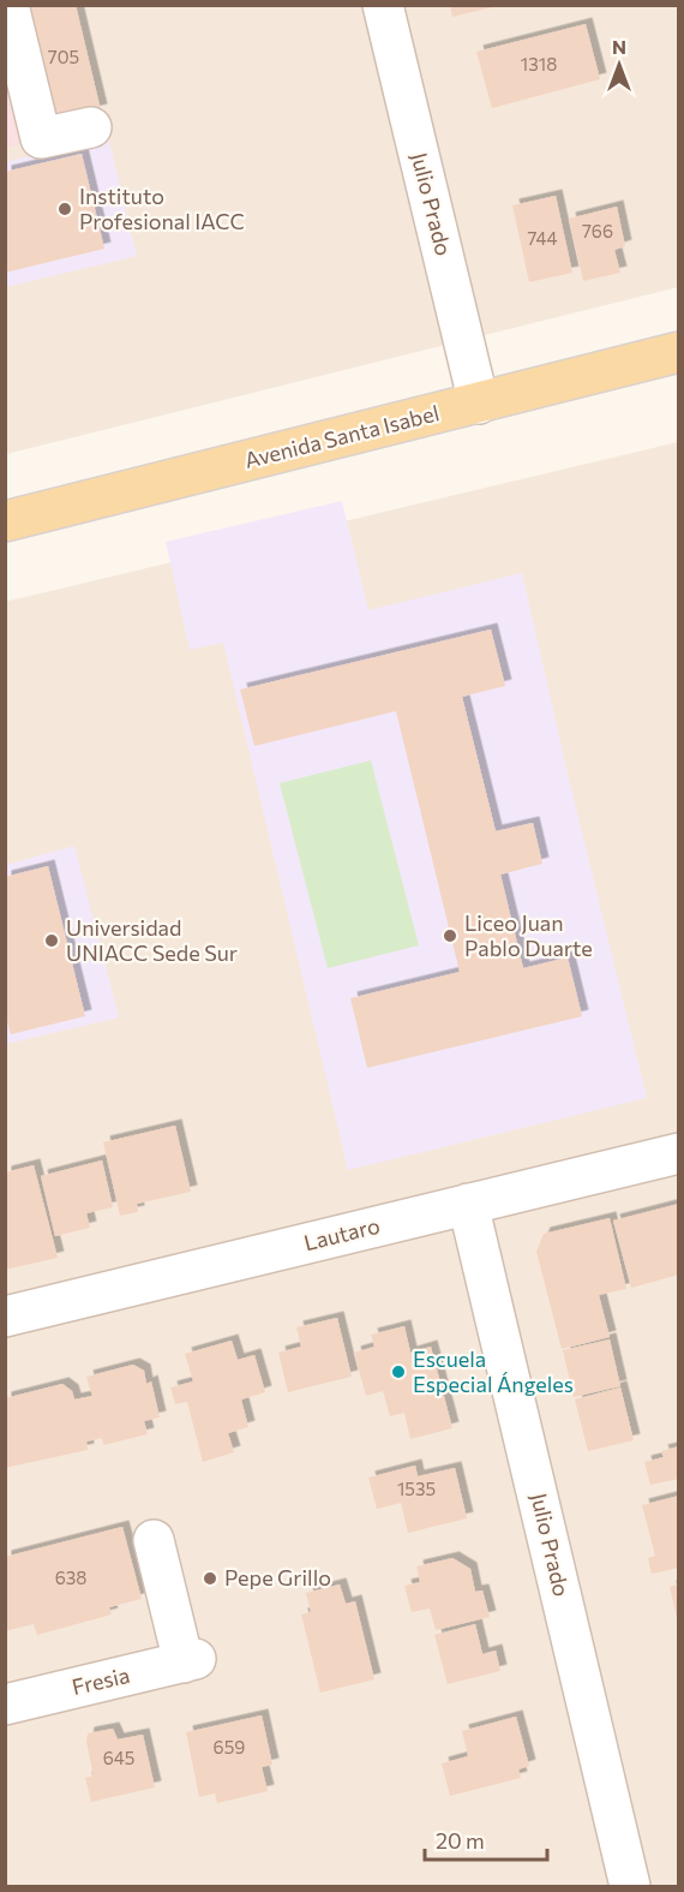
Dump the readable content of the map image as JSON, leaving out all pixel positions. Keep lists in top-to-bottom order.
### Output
{
  "streets": {
    "main road": ["Avenida Santa Isabel"],
    "street": ["Julio Prado", "Lautaro", "Fresia"]
  },
  "crossings": [
    ["Julio Prado", "Avenida Santa Isabel"],
    ["Julio Prado", "Lautaro"]
  ],
  "places": [
    "Instituto Profesional IACC",
    "Liceo Juan Pablo Duarte",
    "Universidad UNIACC Sede Sur",
    "Escuela Especial Ángeles",
    "Pepe Grillo"
  ],
  "house_numbers": [
    "705",
    "1318",
    "766",
    "744",
    "1535",
    "638",
    "659",
    "645"
  ],
  "scale_bar": "20 m",
  "north": "top"
}
